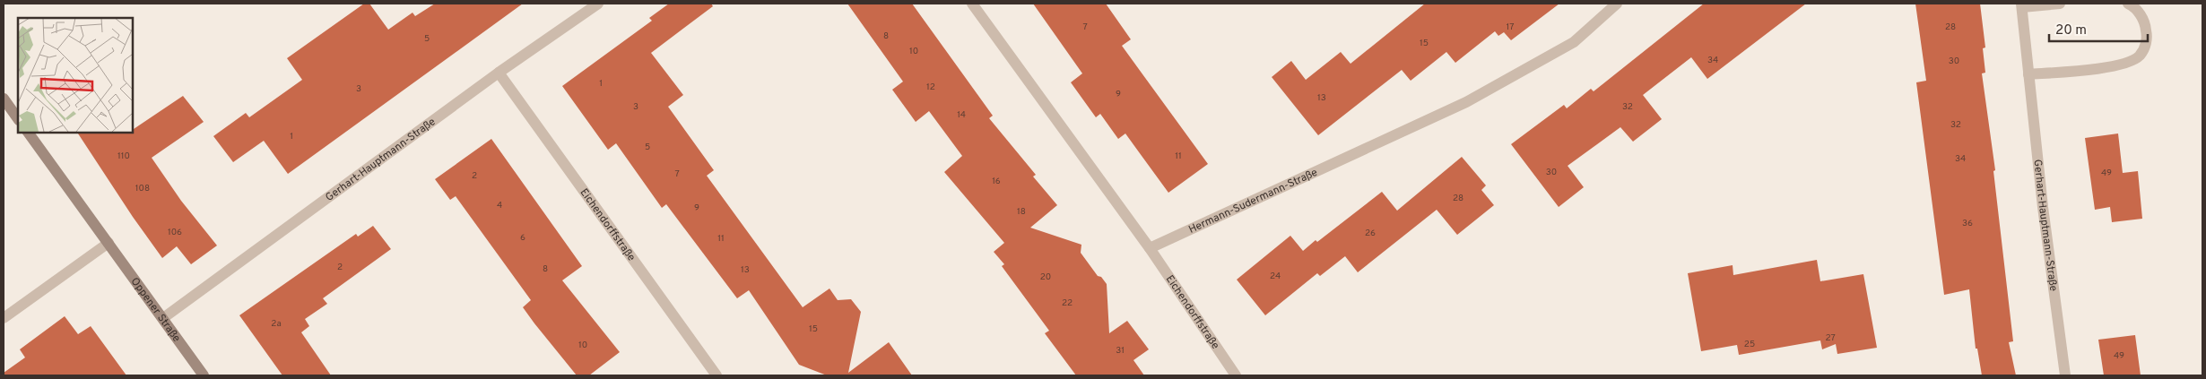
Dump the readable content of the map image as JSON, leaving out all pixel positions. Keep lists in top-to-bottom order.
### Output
{
  "streets": {
    "street": [
      "Gerhart-Hauptmann-Straße",
      "Hermann-Sudermann-Straße",
      "Eichendorffstraße",
      "Oppener Straße"
    ]
  },
  "crossings": [
    ["Gerhart-Hauptmann-Straße", "Eichendorffstraße"],
    ["Gerhart-Hauptmann-Straße", "Oppener Straße"],
    ["Hermann-Sudermann-Straße", "Eichendorffstraße"]
  ],
  "house_numbers": [
    "7",
    "17",
    "28",
    "8",
    "5",
    "15",
    "10",
    "34",
    "30",
    "1",
    "12",
    "3",
    "9",
    "13",
    "3",
    "32",
    "14",
    "32",
    "1",
    "5",
    "110",
    "11",
    "34",
    "30",
    "49",
    "7",
    "2",
    "16",
    "108",
    "28",
    "4",
    "9",
    "18",
    "36",
    "106",
    "26",
    "6",
    "11",
    "2",
    "8",
    "13",
    "24",
    "20",
    "22",
    "2a",
    "15",
    "27",
    "25",
    "10",
    "31",
    "49"
  ],
  "scale_bar": "20 m"
}
